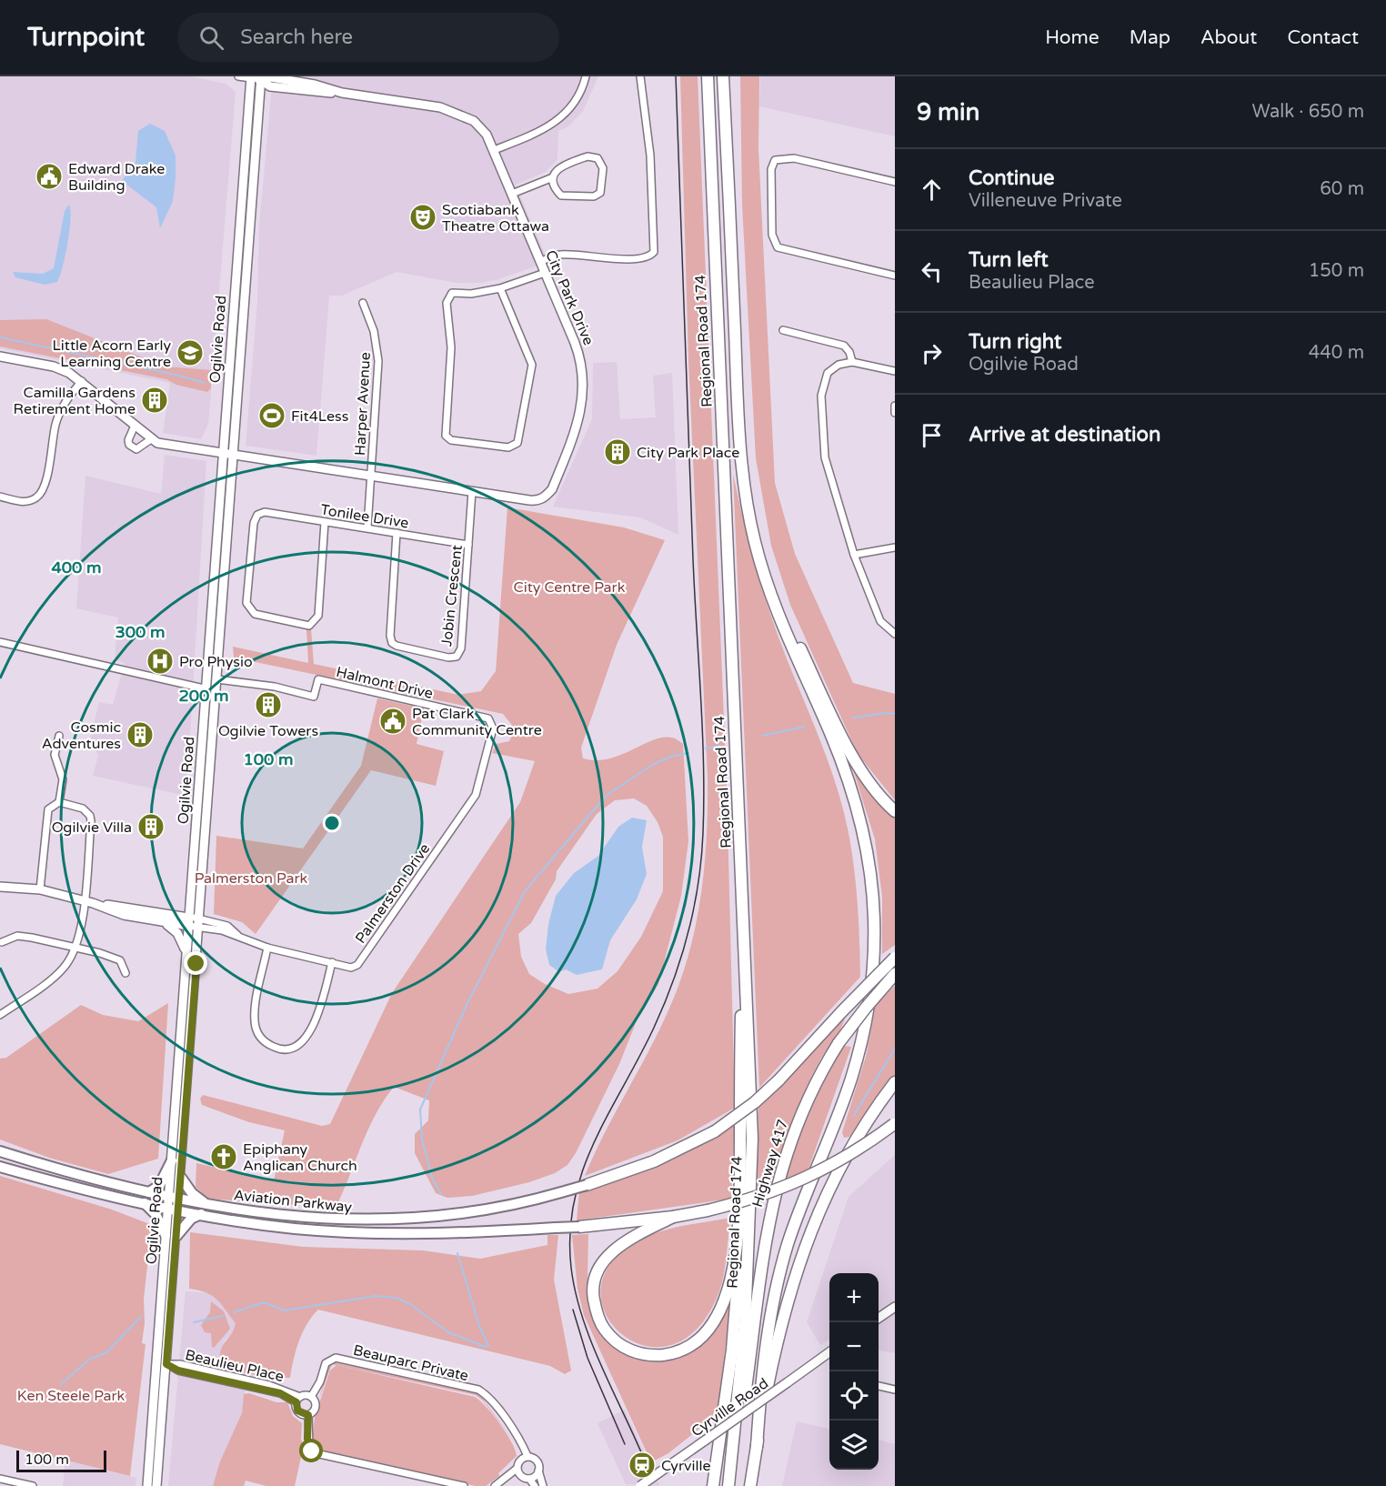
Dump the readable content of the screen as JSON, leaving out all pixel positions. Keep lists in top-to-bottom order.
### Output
{
  "streets": {
    "highway": ["Regional Road 174", "Highway 417"],
    "main road": [
      "City Park Drive",
      "Ogilvie Road",
      "Aviation Parkway",
      "Cyrville Road"
    ],
    "street": [
      "Harper Avenue",
      "Tonilee Drive",
      "Jobin Crescent",
      "Halmont Drive",
      "Palmerston Drive",
      "Beauparc Private",
      "Beaulieu Place"
    ]
  },
  "crossings": [
    ["City Park Drive", "Ogilvie Road"],
    ["City Park Drive", "Harper Avenue"],
    ["City Park Drive", "Jobin Crescent"],
    ["Ogilvie Road", "Halmont Drive"],
    ["Ogilvie Road", "Palmerston Drive"],
    ["Ogilvie Road", "Aviation Parkway"],
    ["Ogilvie Road", "Beaulieu Place"],
    ["Regional Road 174", "Highway 417"],
    ["Harper Avenue", "Tonilee Drive"],
    ["Tonilee Drive", "Jobin Crescent"],
    ["Halmont Drive", "Palmerston Drive"],
    ["Beauparc Private", "Beaulieu Place"]
  ],
  "parks": ["City Centre Park", "Palmerston Park", "Ken Steele Park"],
  "places": {
    "public building": ["Edward Drake Building", "Pat Clark Community Centre"],
    "theatre": ["Scotiabank Theatre Ottawa"],
    "school or university": ["Little Acorn Early Learning Centre"],
    "building": [
      "Camilla Gardens Retirement Home",
      "City Park Place",
      "Ogilvie Towers",
      "Cosmic Adventures",
      "Ogilvie Villa"
    ],
    "sports": ["Fit4Less"],
    "hospital": ["Pro Physio"],
    "church": ["Epiphany Anglican Church"],
    "station": ["Cyrville"]
  },
  "scale_bar": "100 m",
  "page": {
    "header": "Turnpoint",
    "search": "Search here",
    "nav": [
      "Home",
      "Map",
      "About",
      "Contact"
    ],
    "heading": ["9 min", "Walk · 650 m"],
    "list": [
      ["Continue", "Villeneuve Private", "60 m"],
      ["Turn left", "Beaulieu Place", "150 m"],
      ["Turn right", "Ogilvie Road", "440 m"],
      "Arrive at destination"
    ],
    "map_buttons": ["+", "−"],
    "scale": "100 m"
  },
  "rings": [
    "400 m",
    "300 m",
    "200 m",
    "100 m"
  ]
}
